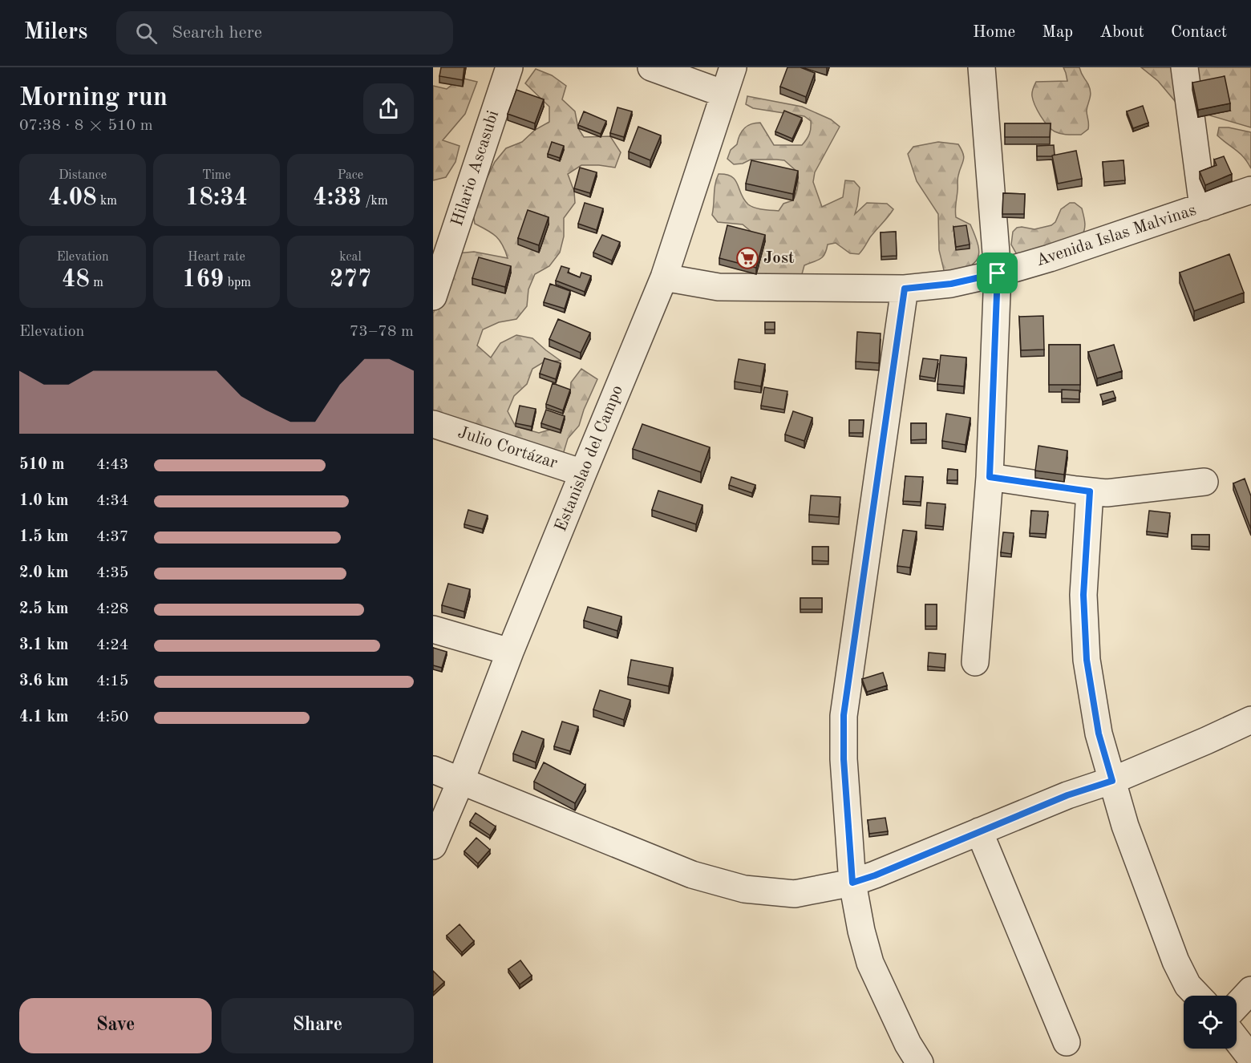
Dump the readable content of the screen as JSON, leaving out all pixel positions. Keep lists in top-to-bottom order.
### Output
{
  "streets": {
    "street": [
      "Hilario Ascasubi",
      "Avenida Islas Malvinas",
      "Julio Cortázar",
      "Estanislao del Campo"
    ]
  },
  "crossings": [
    ["Avenida Islas Malvinas", "Estanislao del Campo"],
    ["Julio Cortázar", "Estanislao del Campo"]
  ],
  "places": {
    "supermarket": ["Jost"]
  },
  "page": {
    "header": "Milers",
    "search": "Search here",
    "nav": [
      "Home",
      "Map",
      "About",
      "Contact"
    ],
    "heading": ["Morning run", "07:38 · 8 × 510 m"],
    "stats": [
      ["Distance", "4.08 km"],
      ["Time", "18:34"],
      ["Pace", "4:33 /km"],
      ["Elevation", "48 m"],
      ["Heart rate", "169 bpm"],
      ["kcal", "277"]
    ],
    "chart": ["Elevation", "73–78 m"],
    "list": [
      {
        "name": "510 m",
        "note": "4:43"
      },
      {
        "name": "1.0 km",
        "note": "4:34"
      },
      {
        "name": "1.5 km",
        "note": "4:37"
      },
      {
        "name": "2.0 km",
        "note": "4:35"
      },
      {
        "name": "2.5 km",
        "note": "4:28"
      },
      {
        "name": "3.1 km",
        "note": "4:24"
      },
      {
        "name": "3.6 km",
        "note": "4:15"
      },
      {
        "name": "4.1 km",
        "note": "4:50"
      }
    ],
    "buttons": ["Save", "Share"]
  }
}
